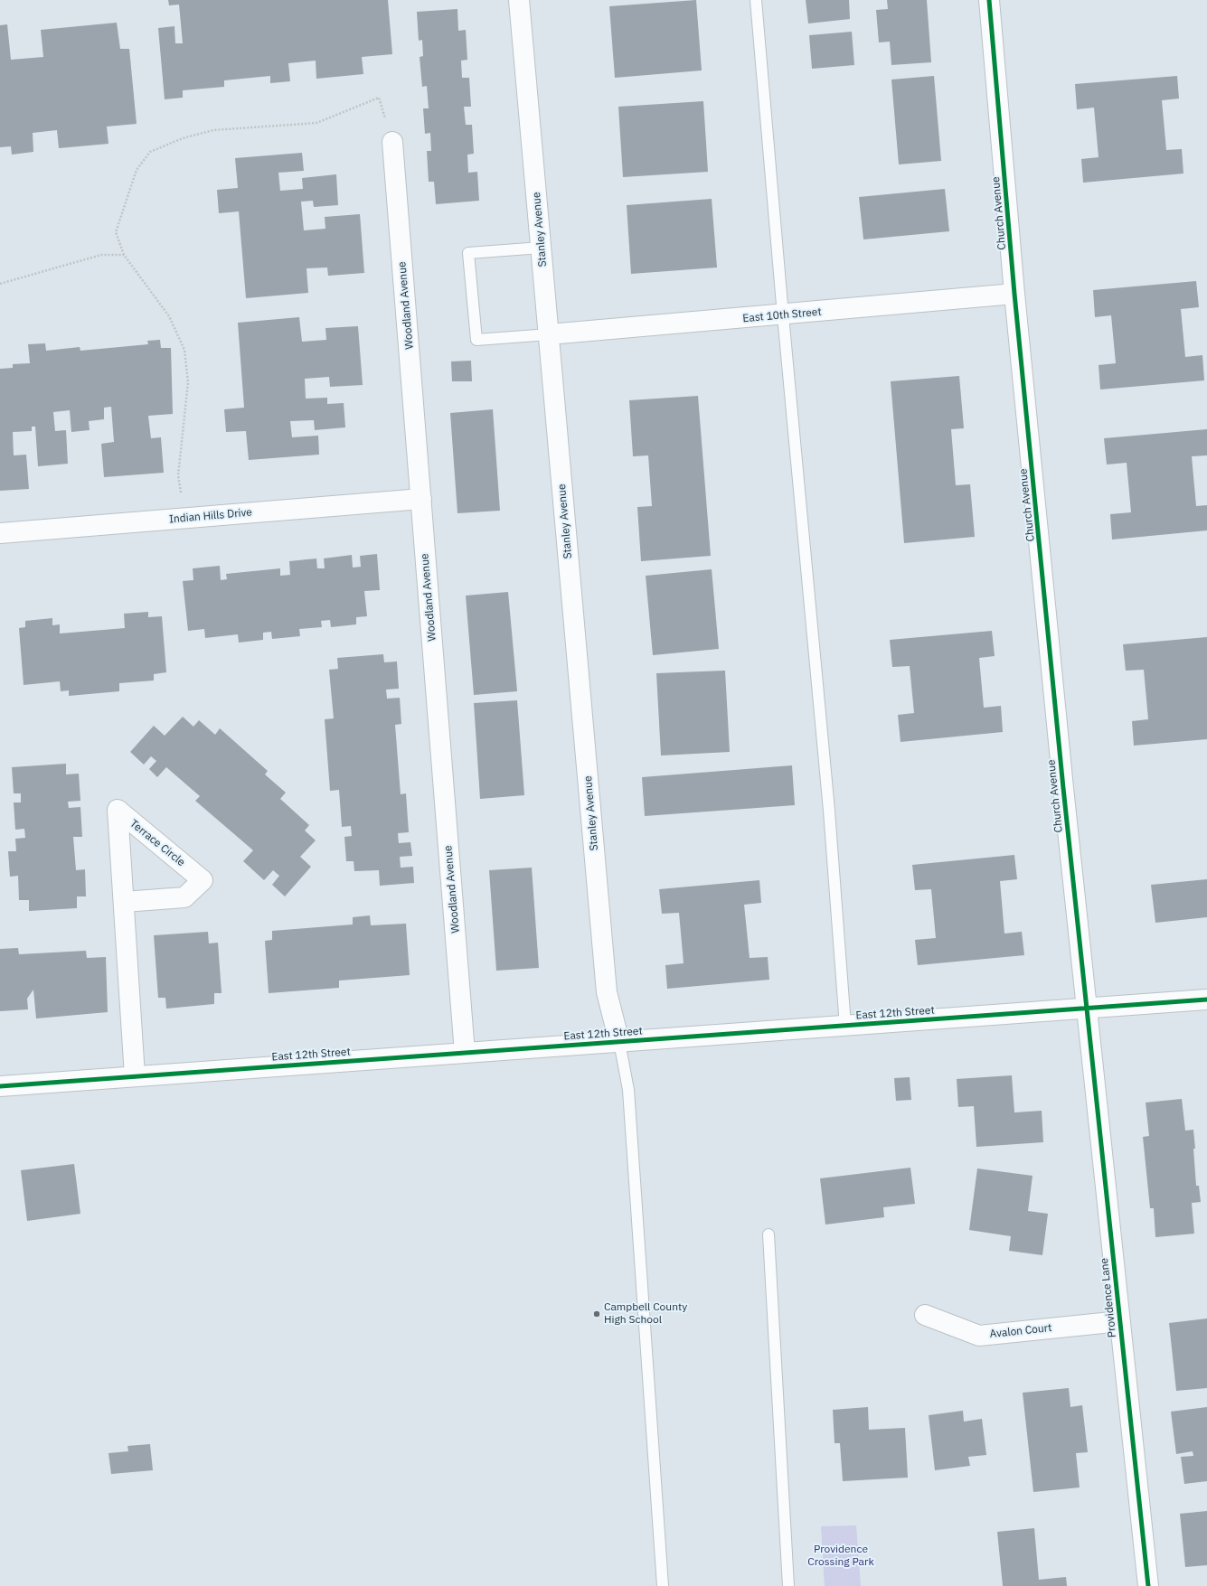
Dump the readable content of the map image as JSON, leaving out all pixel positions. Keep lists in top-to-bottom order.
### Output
{
  "streets": {
    "street": [
      "Church Avenue",
      "Stanley Avenue",
      "Woodland Avenue",
      "East 10th Street",
      "Indian Hills Drive",
      "Terrace Circle",
      "East 12th Street",
      "Providence Lane",
      "Avalon Court"
    ]
  },
  "crossings": [
    ["Church Avenue", "East 10th Street"],
    ["Church Avenue", "East 12th Street"],
    ["Church Avenue", "Providence Lane"],
    ["Stanley Avenue", "East 10th Street"],
    ["Stanley Avenue", "East 12th Street"],
    ["Woodland Avenue", "Indian Hills Drive"],
    ["Woodland Avenue", "East 12th Street"],
    ["Terrace Circle", "East 12th Street"],
    ["East 12th Street", "Providence Lane"],
    ["Providence Lane", "Avalon Court"]
  ],
  "parks": ["Providence Crossing Park"],
  "places": ["Campbell County High School"]
}
